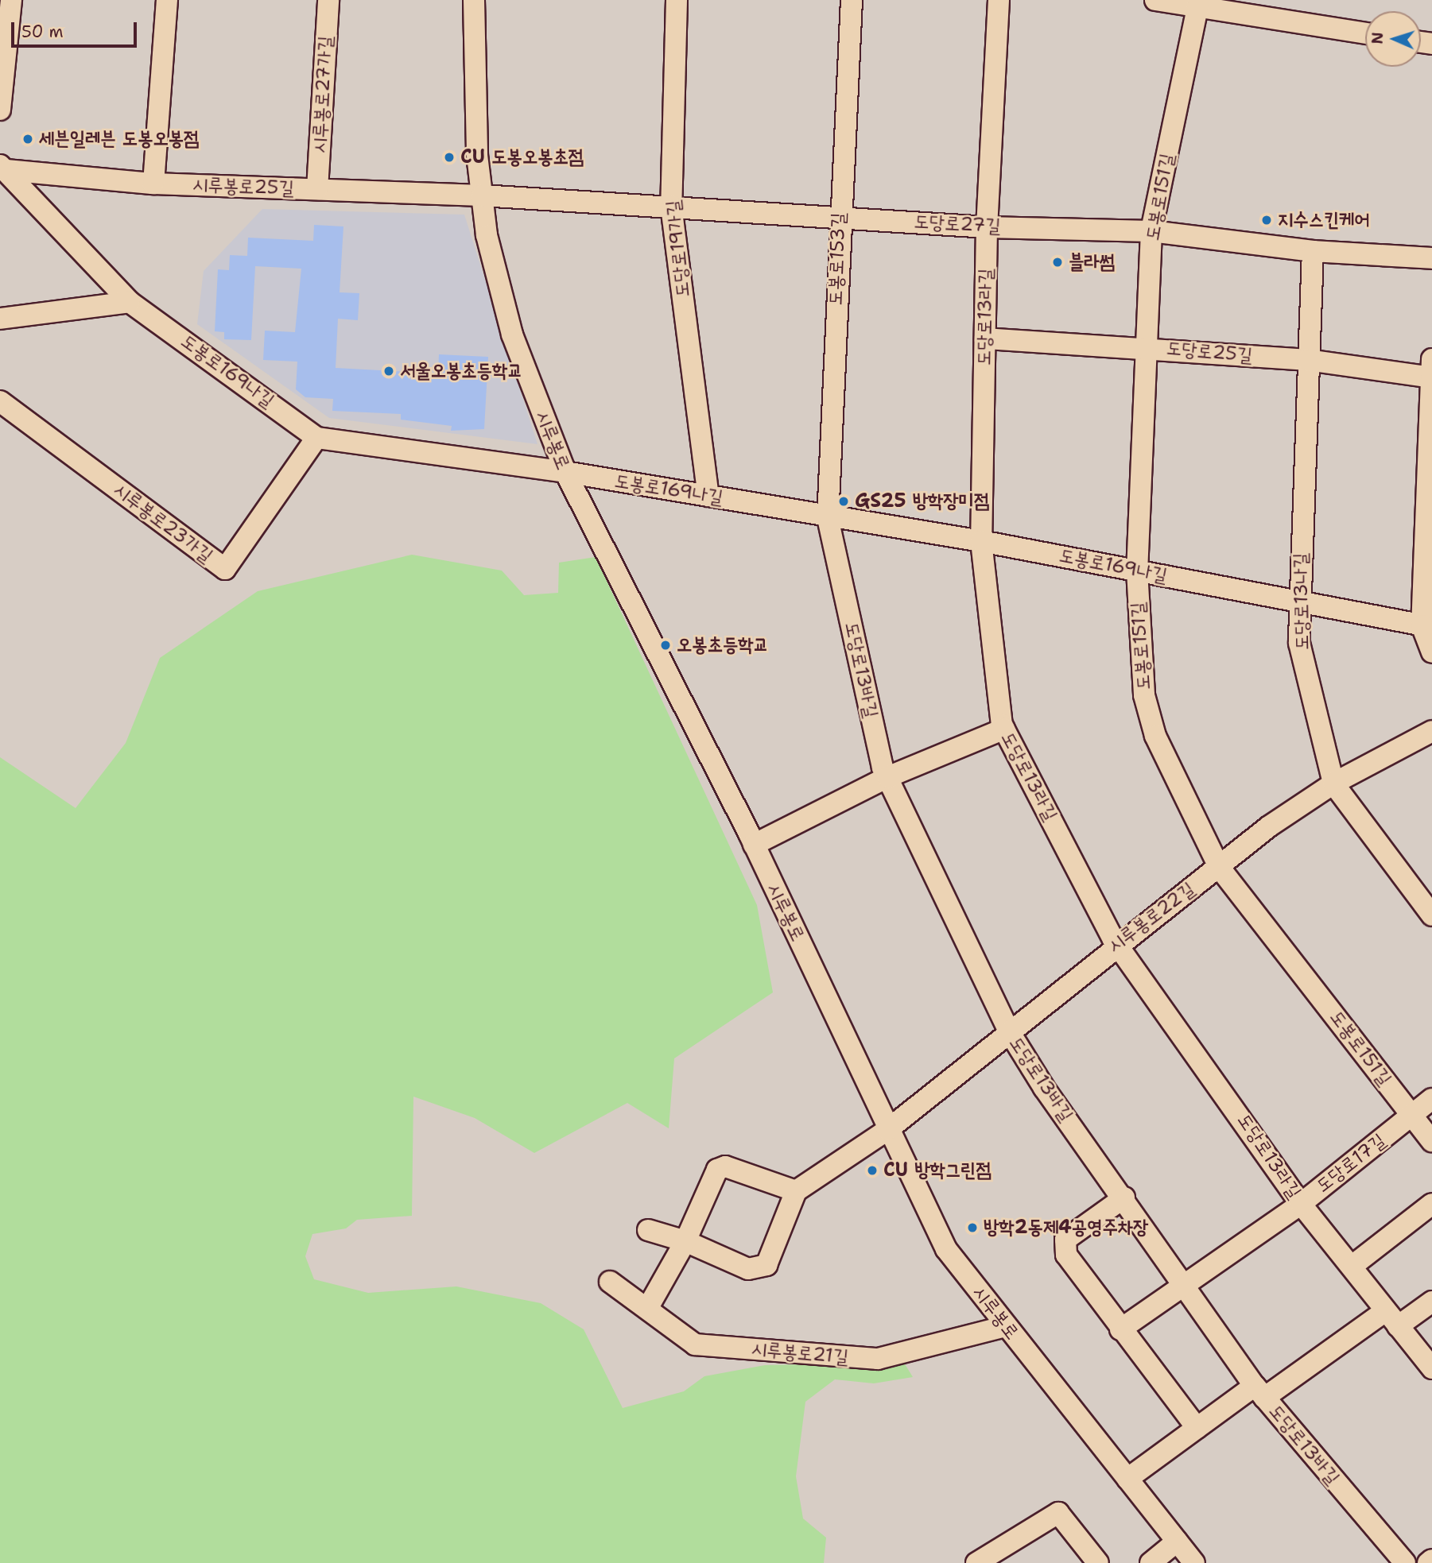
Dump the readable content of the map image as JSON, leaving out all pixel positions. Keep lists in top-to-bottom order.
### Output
{
  "streets": {
    "street": [
      "시루봉로27가길",
      "시루봉로25길",
      "도봉로151길",
      "도당로27길",
      "도당로19가길",
      "도봉로153길",
      "도당로13라길",
      "도당로25길",
      "도봉로169나길",
      "시루봉로",
      "시루봉로23가길",
      "도당로13나길",
      "도당로13바길",
      "시루봉로22길",
      "도당로17길",
      "시루봉로21길"
    ]
  },
  "crossings": [
    ["시루봉로27가길", "시루봉로25길"],
    ["시루봉로25길", "도당로27길"],
    ["시루봉로25길", "도봉로169나길"],
    ["시루봉로25길", "시루봉로"],
    ["도봉로151길", "도당로27길"],
    ["도봉로151길", "도당로25길"],
    ["도봉로151길", "도봉로169나길"],
    ["도봉로151길", "시루봉로22길"],
    ["도봉로151길", "도당로17길"],
    ["도당로27길", "도당로19가길"],
    ["도당로27길", "도봉로153길"],
    ["도당로27길", "도당로13라길"],
    ["도당로27길", "시루봉로"],
    ["도당로27길", "도당로13나길"],
    ["도당로19가길", "도봉로169나길"],
    ["도봉로153길", "도봉로169나길"],
    ["도봉로153길", "도당로13바길"],
    ["도당로13라길", "도당로25길"],
    ["도당로13라길", "도봉로169나길"],
    ["도당로13라길", "시루봉로22길"],
    ["도당로13라길", "도당로17길"],
    ["도당로25길", "도당로13나길"],
    ["도봉로169나길", "시루봉로"],
    ["도봉로169나길", "시루봉로23가길"],
    ["도봉로169나길", "도당로13나길"],
    ["도봉로169나길", "도당로13바길"],
    ["시루봉로", "시루봉로22길"],
    ["시루봉로", "시루봉로21길"],
    ["도당로13나길", "시루봉로22길"],
    ["도당로13바길", "시루봉로22길"],
    ["도당로13바길", "도당로17길"]
  ],
  "places": [
    "세븐일레븐 도봉오봉점",
    "CU 도봉오봉초점",
    "지수스킨케어",
    "블라썸",
    "서울오봉초등학교",
    "GS25 방학장미점",
    "오봉초등학교",
    "CU 방학그린점",
    "방학2동제4공영주차장"
  ],
  "scale_bar": "50 m",
  "north": "left"
}
